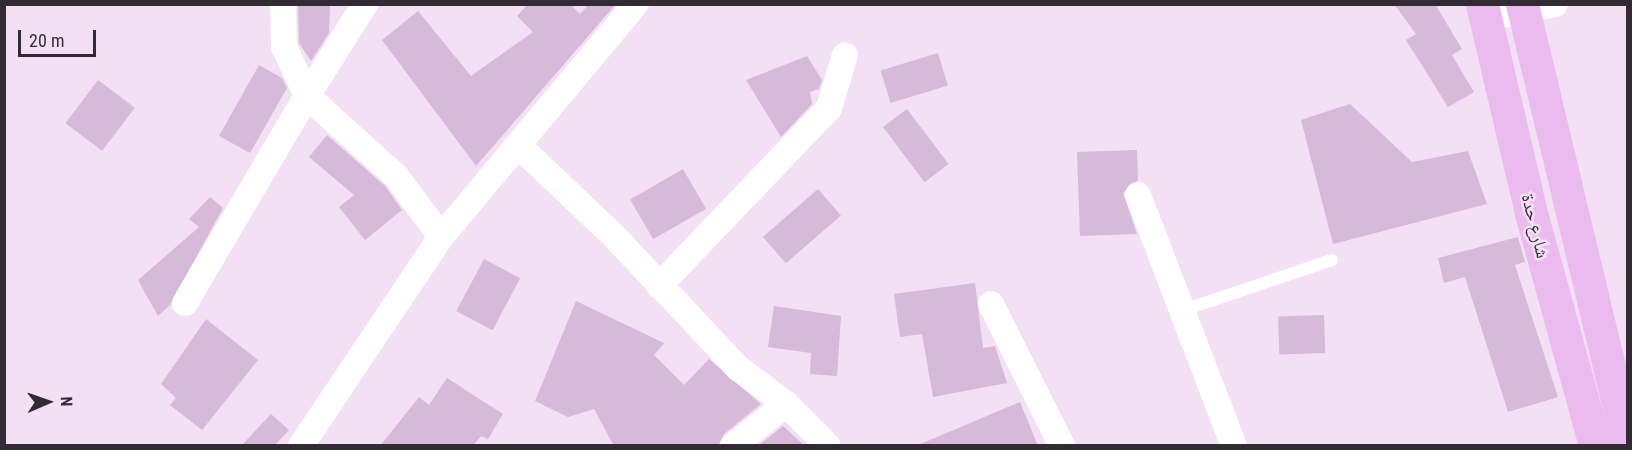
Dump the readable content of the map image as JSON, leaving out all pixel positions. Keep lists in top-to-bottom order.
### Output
{
  "streets": {
    "main road": ["شارع حدة"]
  },
  "scale_bar": "20 m",
  "north": "right"
}
